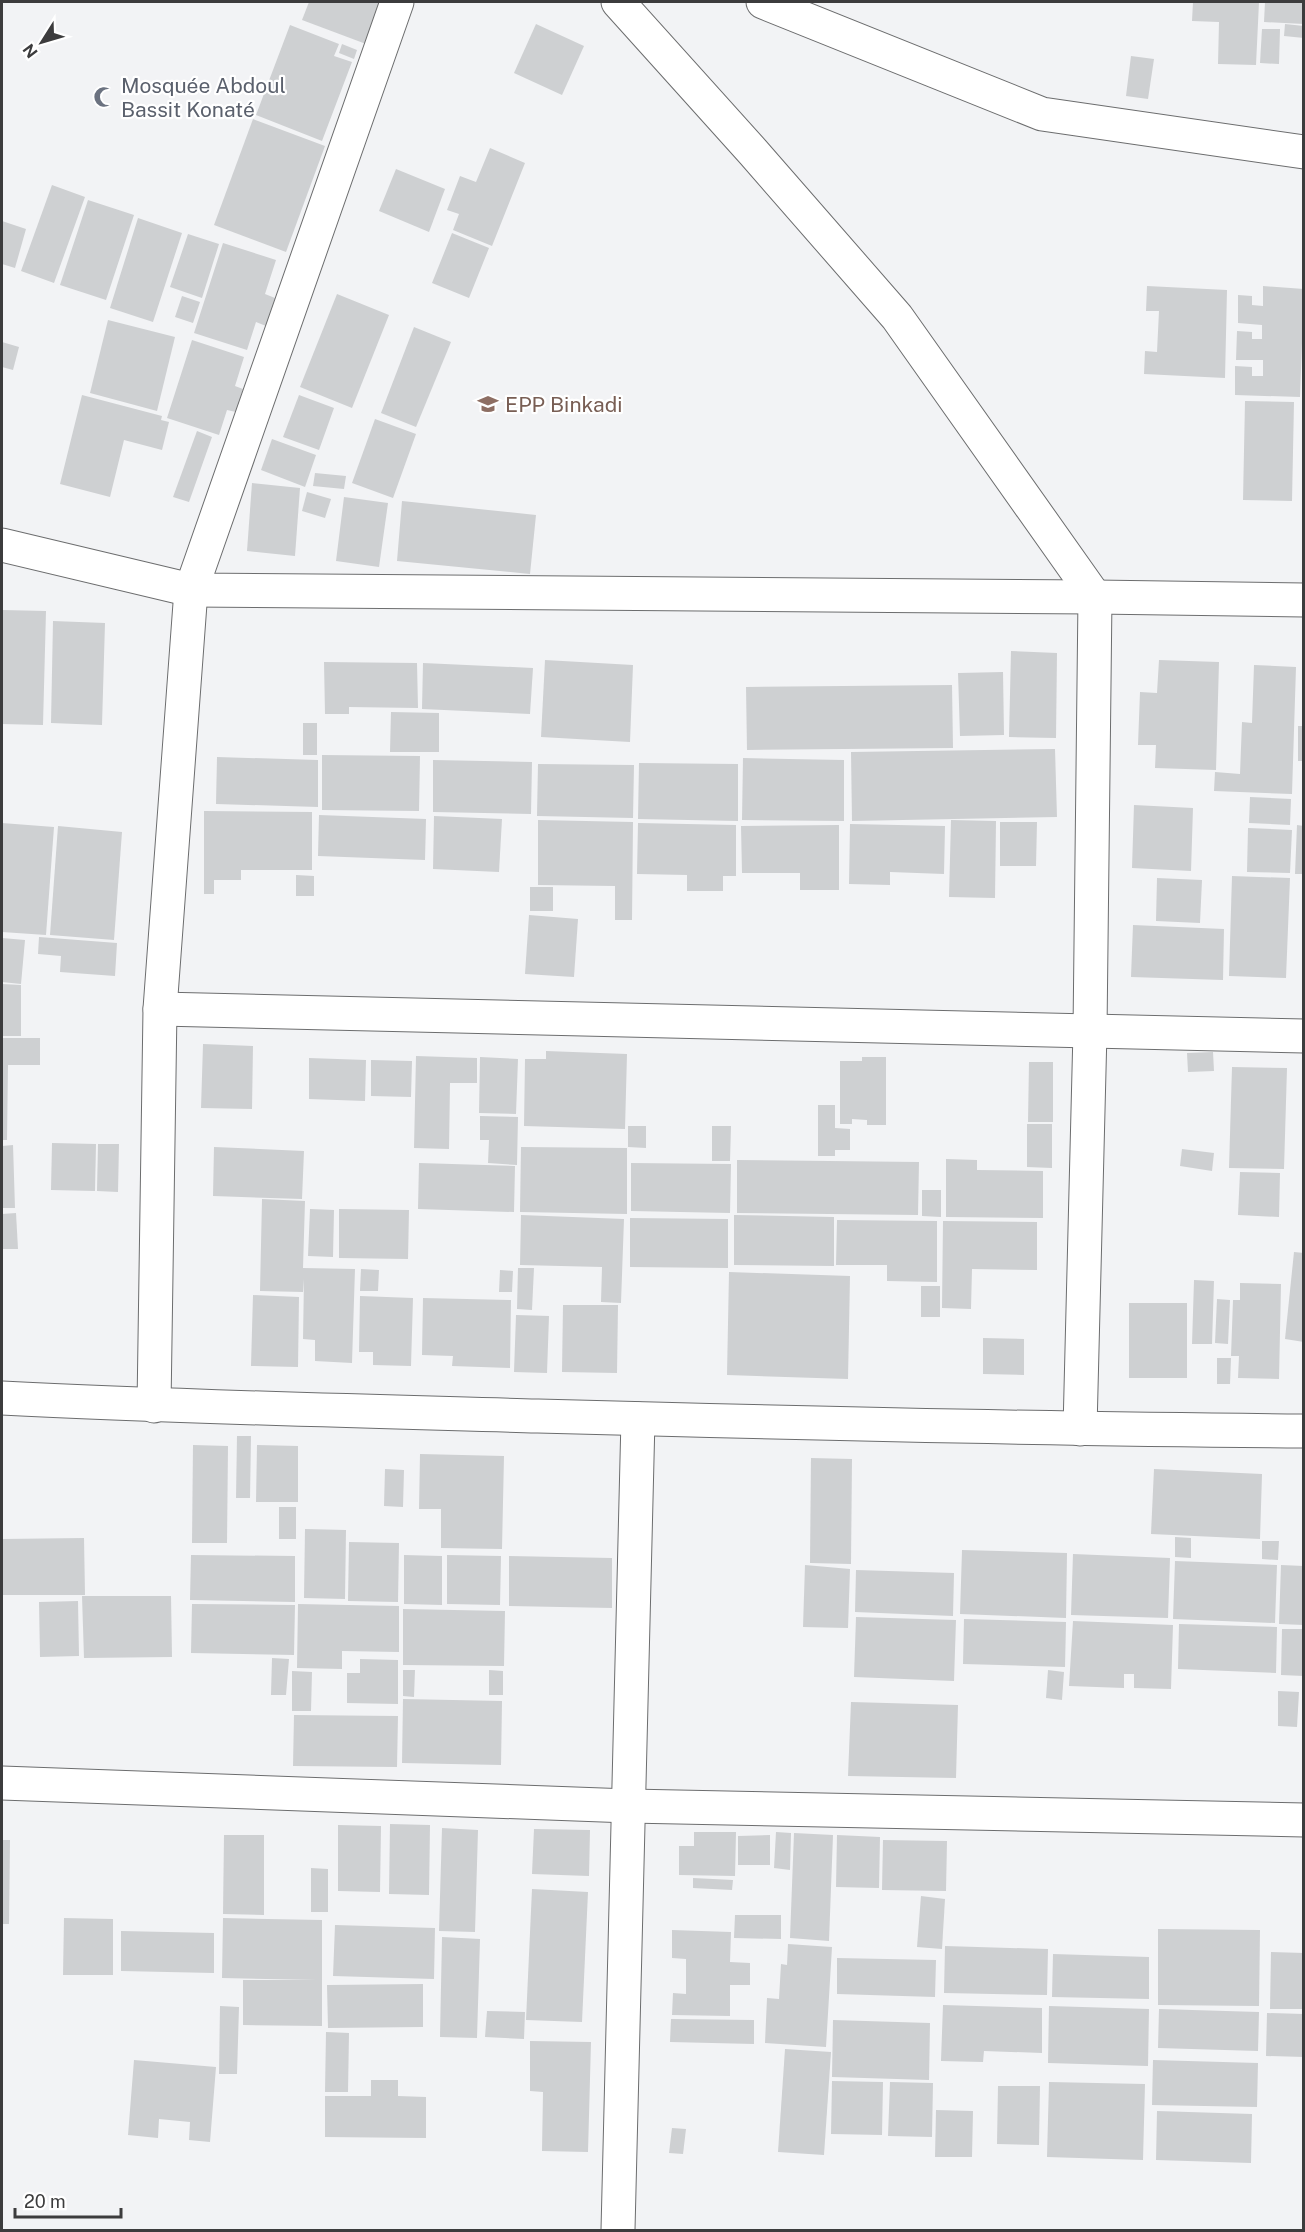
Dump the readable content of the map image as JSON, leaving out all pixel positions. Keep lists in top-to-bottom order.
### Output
{
  "places": {
    "mosque": ["Mosquée Abdoul Bassit Konaté"],
    "school or university": ["EPP Binkadi"]
  },
  "scale_bar": "20 m",
  "north": "bottom left"
}
